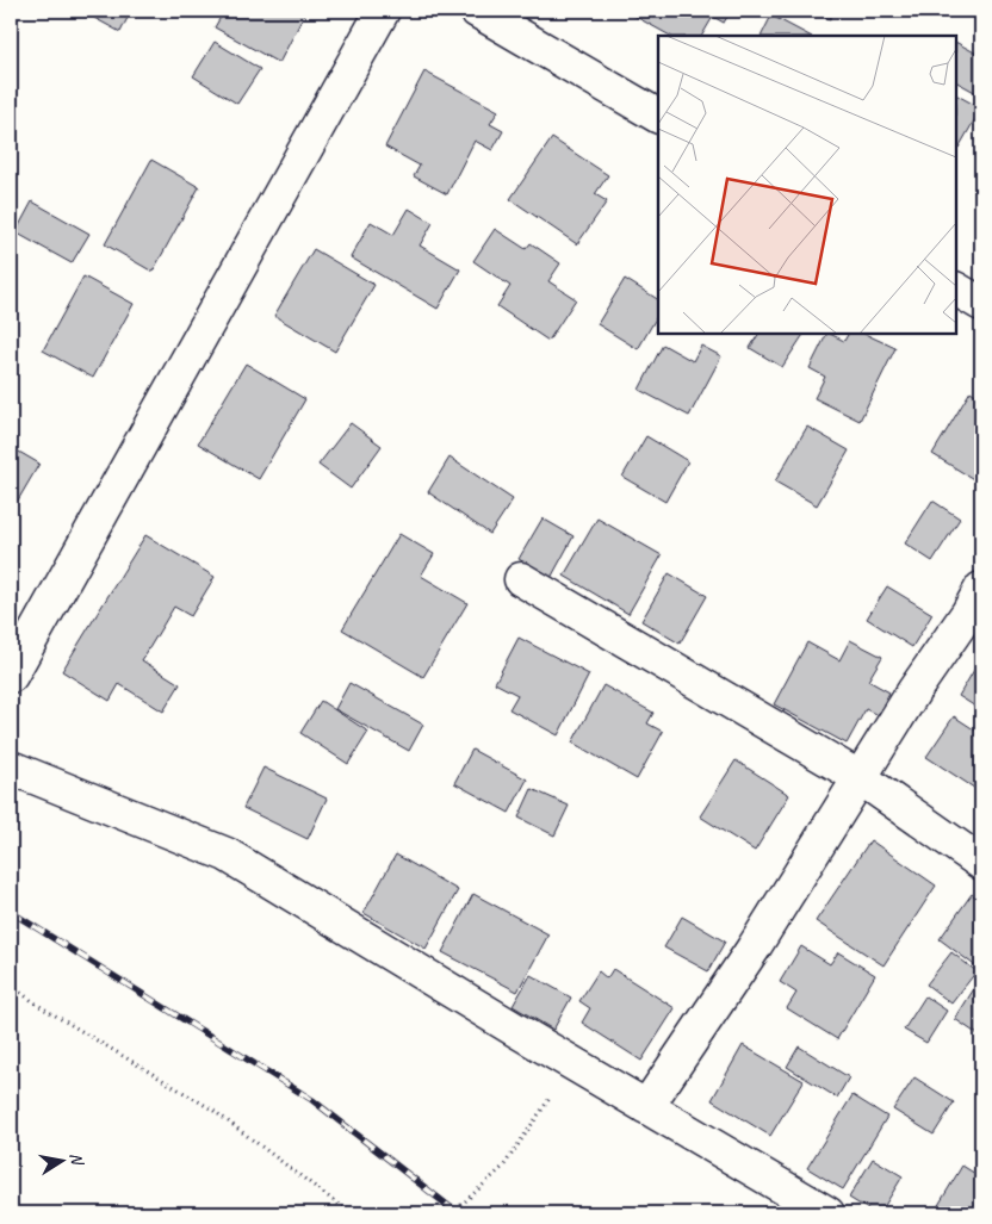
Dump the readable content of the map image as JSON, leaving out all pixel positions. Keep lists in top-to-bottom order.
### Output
{
  "north": "right"
}
